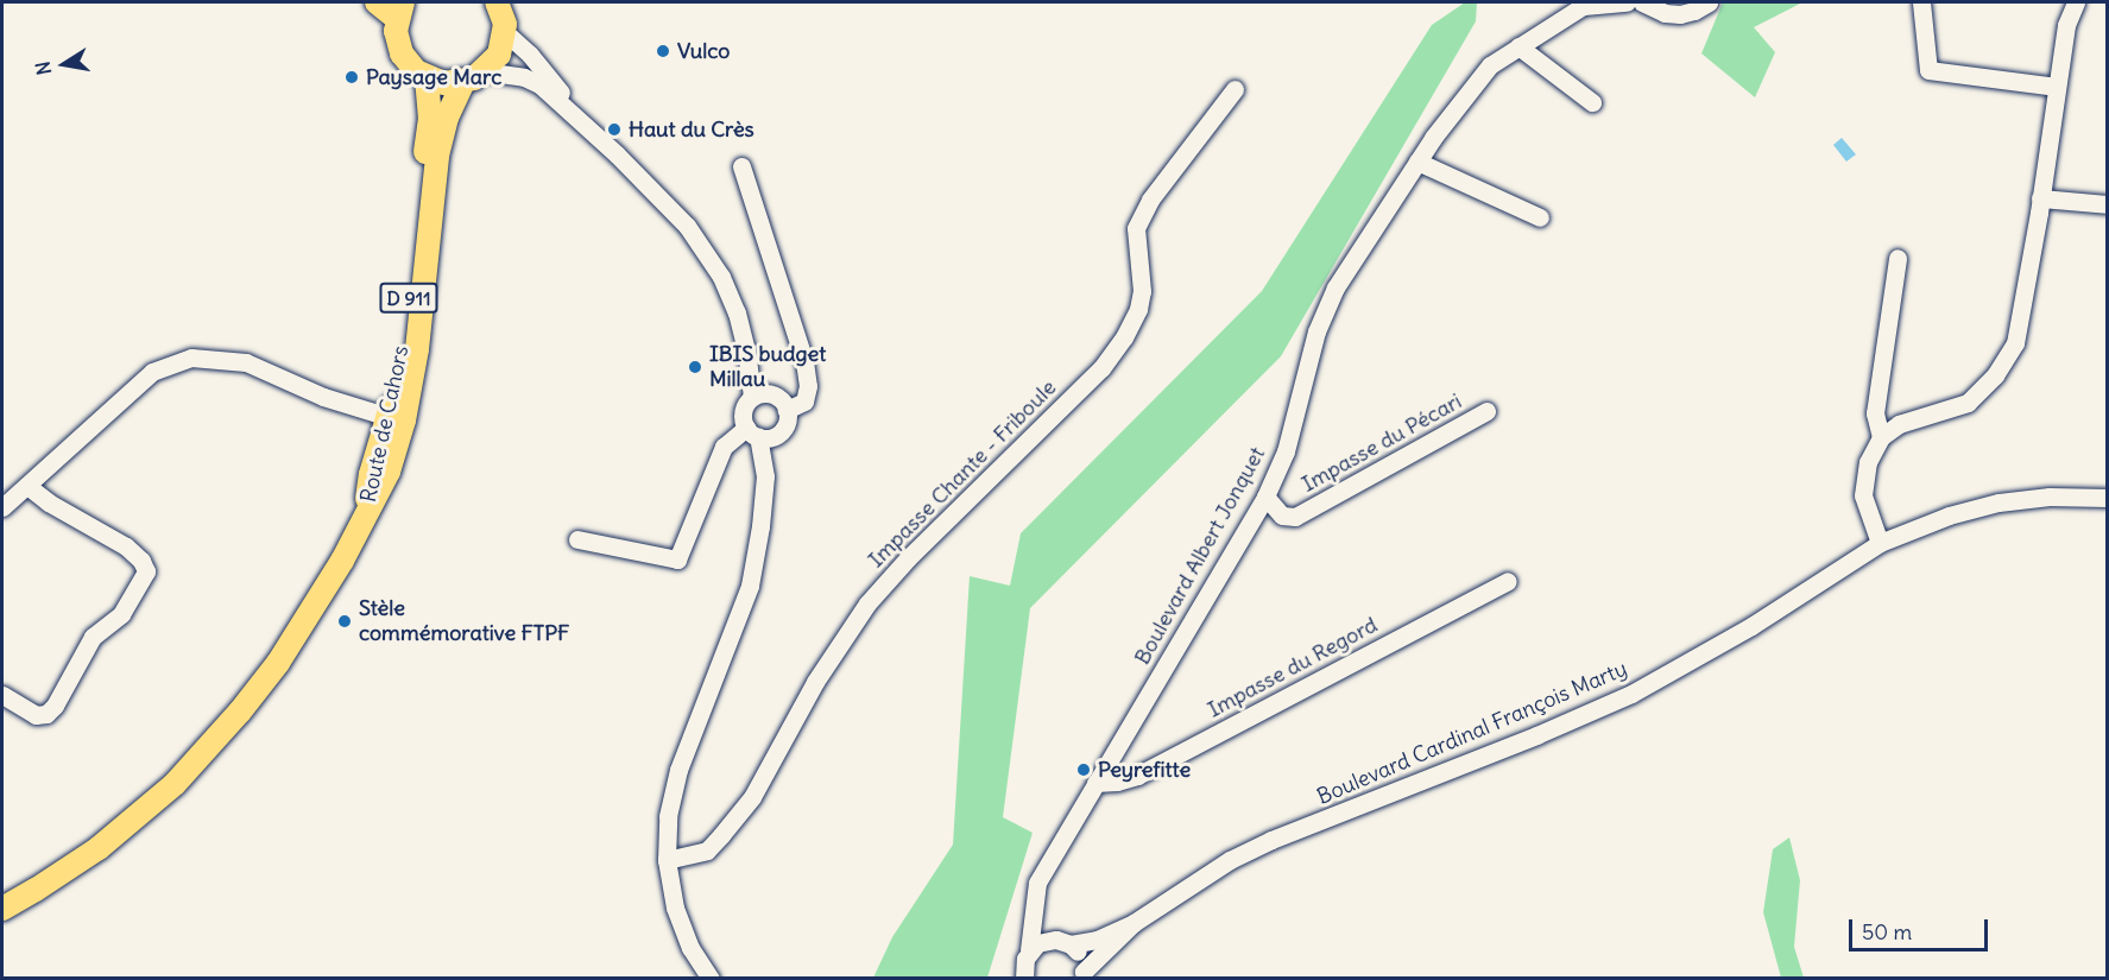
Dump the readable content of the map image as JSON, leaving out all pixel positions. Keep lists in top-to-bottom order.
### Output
{
  "streets": {
    "main road": ["D 911", "Route de Cahors"],
    "street": [
      "Impasse du Pécari",
      "Impasse Chante - Friboule",
      "Boulevard Albert Jonquet",
      "Impasse du Regord",
      "Boulevard Cardinal François Marty"
    ]
  },
  "crossings": [
    ["Impasse du Pécari", "Boulevard Albert Jonquet"],
    ["Boulevard Albert Jonquet", "Impasse du Regord"],
    ["Boulevard Albert Jonquet", "Boulevard Cardinal François Marty"]
  ],
  "places": [
    "Vulco",
    "Paysage Marc",
    "Haut du Crès",
    "IBIS budget Millau",
    "Stèle commémorative FTPF",
    "Peyrefitte"
  ],
  "scale_bar": "50 m",
  "north": "left"
}
